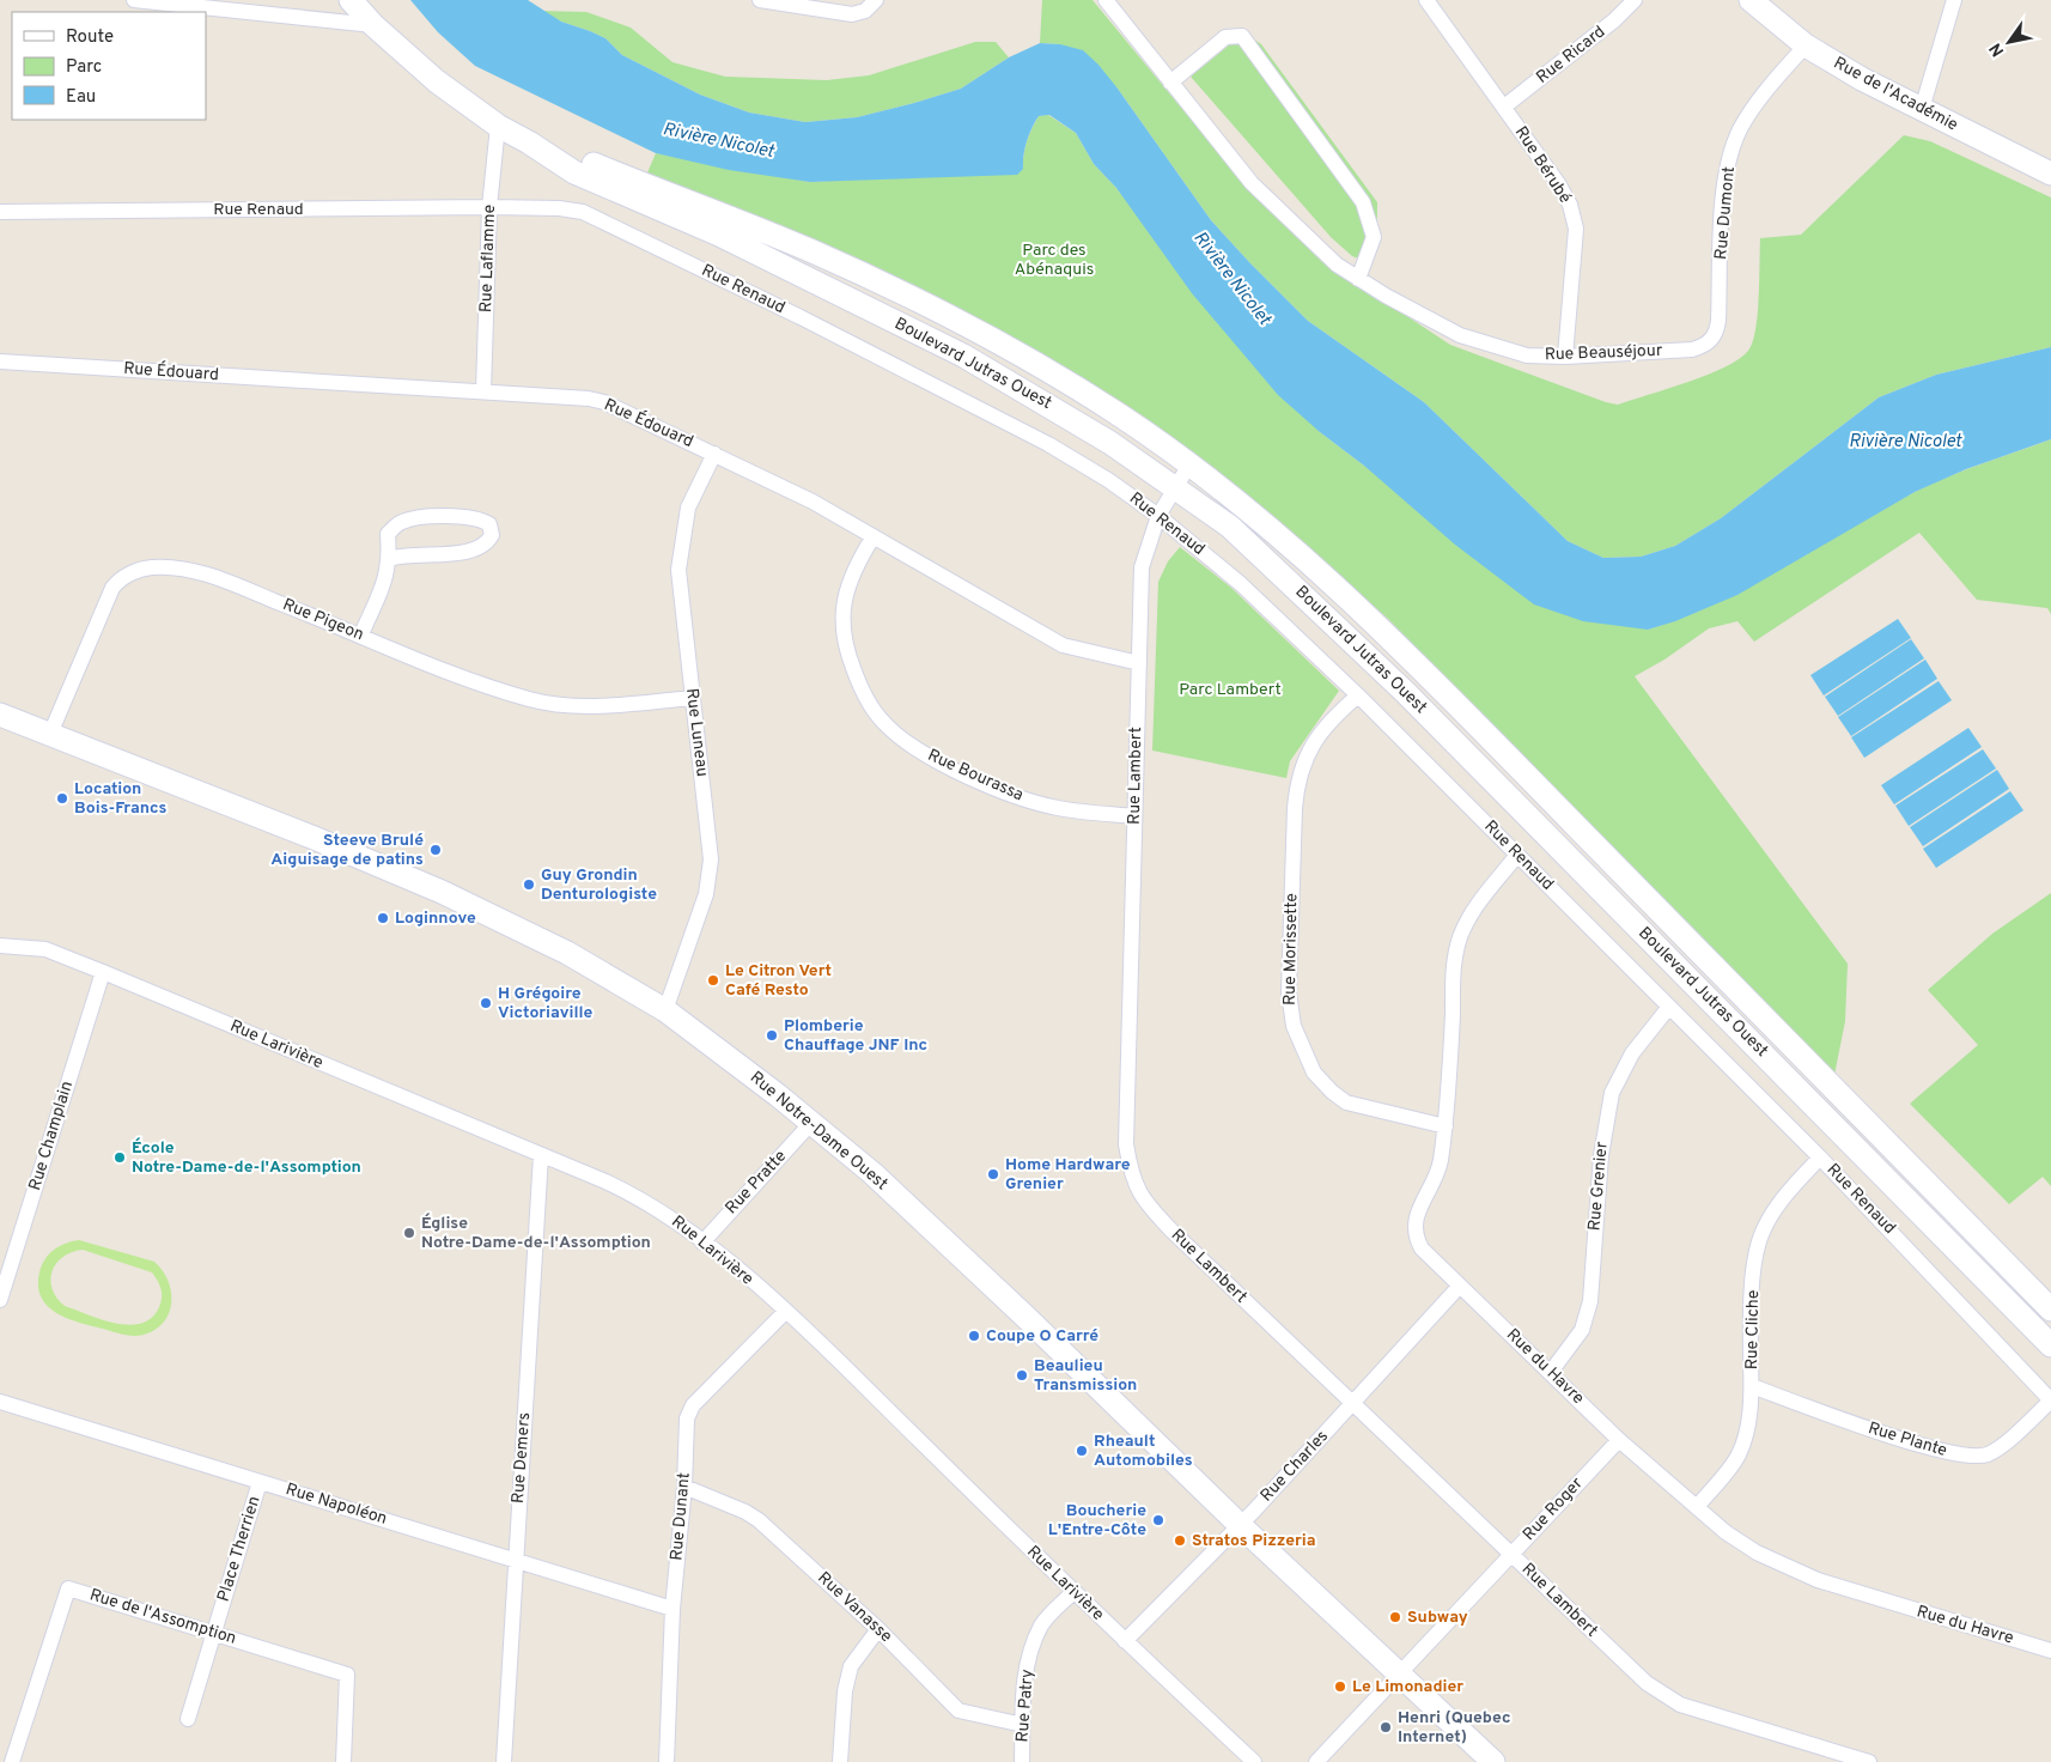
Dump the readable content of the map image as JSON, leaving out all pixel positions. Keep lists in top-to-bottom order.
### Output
{
  "streets": {
    "main road": ["Rue de l'Académie", "Boulevard Jutras Ouest", "Rue Notre-Dame Ouest"],
    "street": [
      "Rue Ricard",
      "Rue Bérubé",
      "Rue Renaud",
      "Rue Dumont",
      "Rue Laflamme",
      "Rue Beauséjour",
      "Rue Édouard",
      "Rue Pigeon",
      "Rue Luneau",
      "Rue Bourassa",
      "Rue Lambert",
      "Rue Morissette",
      "Rue Larivière",
      "Rue Champlain",
      "Rue Pratte",
      "Rue Grenier",
      "Rue Cliche",
      "Rue du Havre",
      "Rue Plante",
      "Rue Demers",
      "Rue Charles",
      "Rue Napoléon",
      "Rue Roger",
      "Rue Dunant",
      "Place Therrien",
      "Rue Vanasse",
      "Rue de l'Assomption",
      "Rue Patry"
    ]
  },
  "crossings": [
    ["Rue Ricard", "Rue Bérubé"],
    ["Rue de l'Académie", "Rue Dumont"],
    ["Rue Bérubé", "Rue Beauséjour"],
    ["Rue Renaud", "Rue Laflamme"],
    ["Rue Renaud", "Rue Lambert"],
    ["Rue Renaud", "Rue Morissette"],
    ["Rue Renaud", "Rue Grenier"],
    ["Rue Renaud", "Rue Cliche"],
    ["Rue Renaud", "Rue du Havre"],
    ["Rue Renaud", "Rue Plante"],
    ["Rue Dumont", "Rue Beauséjour"],
    ["Rue Laflamme", "Boulevard Jutras Ouest"],
    ["Rue Laflamme", "Rue Édouard"],
    ["Boulevard Jutras Ouest", "Rue Lambert"],
    ["Rue Édouard", "Rue Luneau"],
    ["Rue Édouard", "Rue Bourassa"],
    ["Rue Édouard", "Rue Lambert"],
    ["Rue Pigeon", "Rue Luneau"],
    ["Rue Pigeon", "Rue Notre-Dame Ouest"],
    ["Rue Luneau", "Rue Notre-Dame Ouest"],
    ["Rue Bourassa", "Rue Lambert"],
    ["Rue Lambert", "Rue Charles"],
    ["Rue Lambert", "Rue Roger"],
    ["Rue Morissette", "Rue du Havre"],
    ["Rue Larivière", "Rue Champlain"],
    ["Rue Larivière", "Rue Pratte"],
    ["Rue Larivière", "Rue Demers"],
    ["Rue Larivière", "Rue Charles"],
    ["Rue Larivière", "Rue Dunant"],
    ["Rue Larivière", "Rue Patry"],
    ["Rue Notre-Dame Ouest", "Rue Pratte"],
    ["Rue Notre-Dame Ouest", "Rue Charles"],
    ["Rue Notre-Dame Ouest", "Rue Roger"],
    ["Rue Grenier", "Rue du Havre"],
    ["Rue Cliche", "Rue du Havre"],
    ["Rue Cliche", "Rue Plante"],
    ["Rue du Havre", "Rue Charles"],
    ["Rue du Havre", "Rue Roger"],
    ["Rue Demers", "Rue Napoléon"],
    ["Rue Napoléon", "Rue Dunant"],
    ["Rue Napoléon", "Place Therrien"],
    ["Rue Dunant", "Rue Vanasse"],
    ["Place Therrien", "Rue de l'Assomption"],
    ["Rue Vanasse", "Rue Patry"]
  ],
  "water": ["Rivière Nicolet"],
  "parks": ["Parc des Abénaquis", "Parc Lambert"],
  "places": [
    "Location Bois-Francs",
    "Steeve Brulé Aiguisage de patins",
    "Guy Grondin Denturologiste",
    "Loginnove",
    "Le Citron Vert Café Resto",
    "H Grégoire Victoriaville",
    "Plomberie Chauffage JNF Inc",
    "École Notre-Dame-de-l'Assomption",
    "Home Hardware Grenier",
    "Église Notre-Dame-de-l'Assomption",
    "Coupe O Carré",
    "Beaulieu Transmission",
    "Rheault Automobiles",
    "Boucherie L'Entre-Côte",
    "Stratos Pizzeria",
    "Subway",
    "Le Limonadier",
    "Henri (Quebec Internet)"
  ],
  "legend": ["Route", "Parc", "Eau"],
  "north": "bottom left"
}
